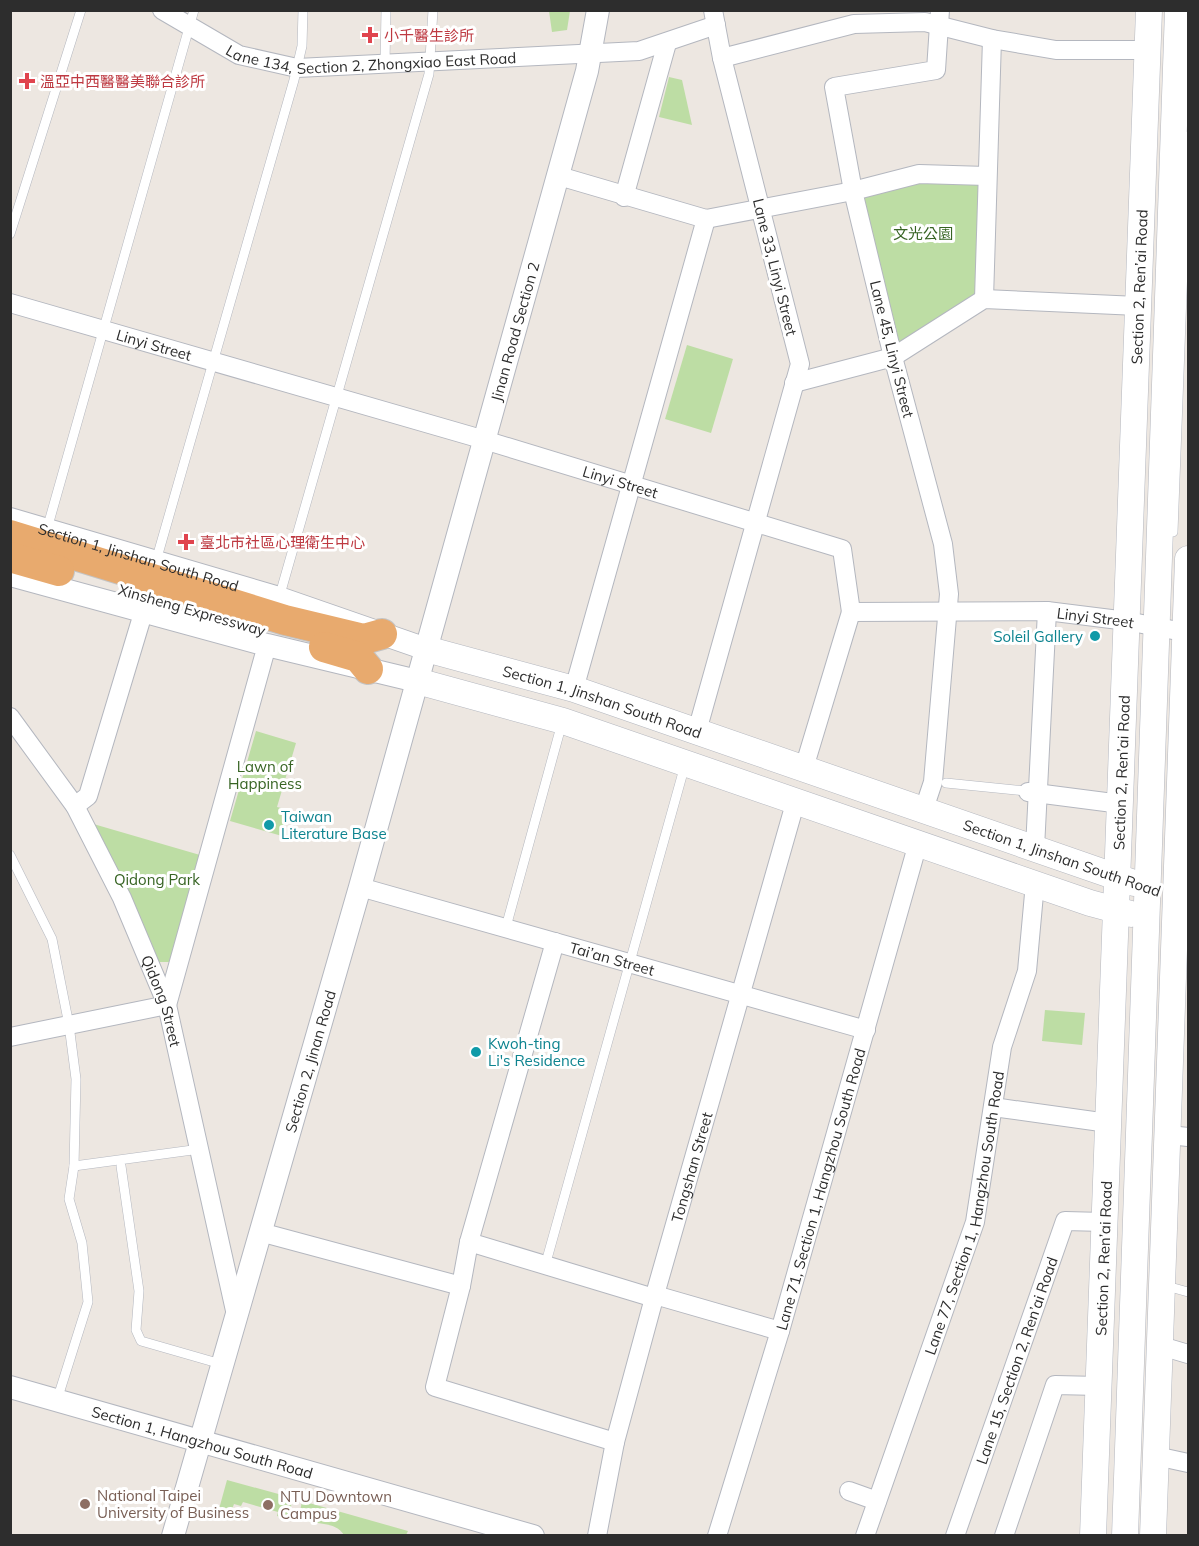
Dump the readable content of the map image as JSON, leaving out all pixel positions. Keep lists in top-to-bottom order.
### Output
{
  "streets": {
    "highway": ["Xinsheng Expressway"],
    "main road": ["Section 2, Ren’ai Road", "Section 1, Jinshan South Road"],
    "street": [
      "Lane 134, Section 2, Zhongxiao East Road",
      "Lane 33, Linyi Street",
      "Jinan Road Section 2",
      "Linyi Street",
      "Lane 45, Linyi Street",
      "Tai’an Street",
      "Qidong Street",
      "Section 2, Jinan Road",
      "Tongshan Street",
      "Lane 71, Section 1, Hangzhou South Road",
      "Lane 77, Section 1, Hangzhou South Road",
      "Lane 15, Section 2, Ren’ai Road",
      "Section 1, Hangzhou South Road"
    ]
  },
  "crossings": [
    ["Lane 134, Section 2, Zhongxiao East Road", "Lane 33, Linyi Street"],
    ["Lane 134, Section 2, Zhongxiao East Road", "Jinan Road Section 2"],
    ["Lane 33, Linyi Street", "Linyi Street"],
    ["Lane 33, Linyi Street", "Section 1, Jinshan South Road"],
    ["Section 2, Ren’ai Road", "Linyi Street"],
    ["Section 2, Ren’ai Road", "Section 1, Jinshan South Road"],
    ["Section 2, Ren’ai Road", "Lane 15, Section 2, Ren’ai Road"],
    ["Jinan Road Section 2", "Linyi Street"],
    ["Jinan Road Section 2", "Section 1, Jinshan South Road"],
    ["Jinan Road Section 2", "Section 2, Jinan Road"],
    ["Linyi Street", "Lane 45, Linyi Street"],
    ["Lane 45, Linyi Street", "Section 1, Jinshan South Road"],
    ["Section 1, Jinshan South Road", "Xinsheng Expressway"],
    ["Section 1, Jinshan South Road", "Section 2, Jinan Road"],
    ["Section 1, Jinshan South Road", "Tongshan Street"],
    ["Section 1, Jinshan South Road", "Lane 71, Section 1, Hangzhou South Road"],
    ["Section 1, Jinshan South Road", "Lane 77, Section 1, Hangzhou South Road"],
    ["Tai’an Street", "Section 2, Jinan Road"],
    ["Tai’an Street", "Tongshan Street"],
    ["Tai’an Street", "Lane 71, Section 1, Hangzhou South Road"],
    ["Qidong Street", "Section 2, Jinan Road"],
    ["Section 2, Jinan Road", "Section 1, Hangzhou South Road"]
  ],
  "parks": ["文光公園", "Lawn of Happiness", "Qidong Park"],
  "places": {
    "health": ["小千醫生診所", "溫亞中西醫醫美聯合診所", "臺北市社區心理衛生中心"],
    "other": [
      "Soleil Gallery",
      "Taiwan Literature Base",
      "Kwoh-ting Li's Residence",
      "National Taipei University of Business",
      "NTU Downtown Campus"
    ]
  }
}
